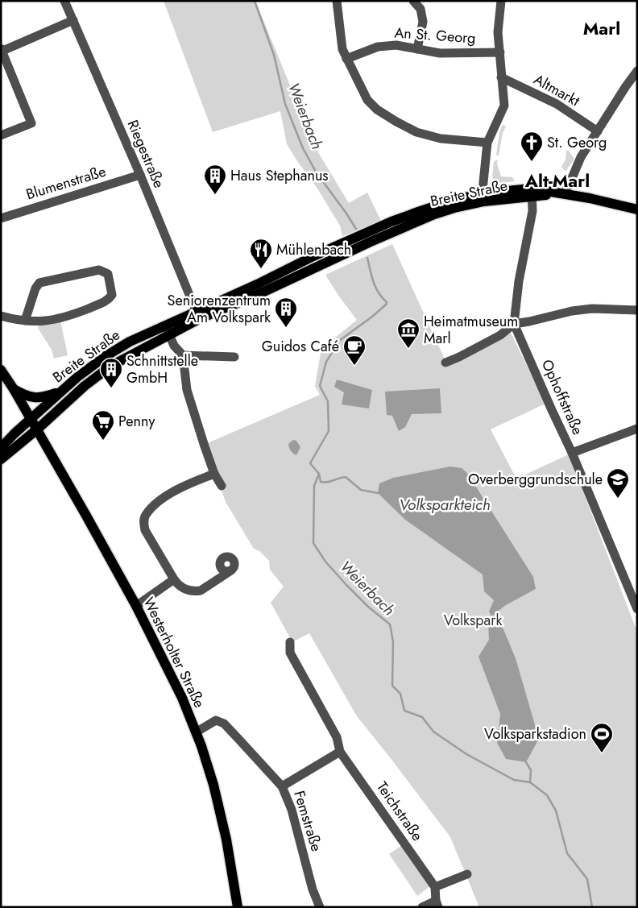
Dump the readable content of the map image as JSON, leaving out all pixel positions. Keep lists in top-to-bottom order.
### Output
{
  "streets": {
    "main road": ["Breite Straße", "Westerholter Straße"],
    "street": [
      "An St. Georg",
      "Altmarkt",
      "Riegestraße",
      "Blumenstraße",
      "Ophoffstraße",
      "Teichstraße",
      "Femstraße"
    ]
  },
  "crossings": [
    ["Riegestraße", "Blumenstraße"],
    ["Riegestraße", "Breite Straße"],
    ["Breite Straße", "Westerholter Straße"],
    ["Westerholter Straße", "Femstraße"]
  ],
  "districts": ["Marl", "Alt-Marl"],
  "water": ["Weierbach", "Volksparkteich"],
  "parks": ["Volkspark"],
  "places": {
    "church": ["St. Georg"],
    "building": ["Haus Stephanus", "Seniorenzentrum Am Volkspark", "Schnittstelle GmbH"],
    "restaurant": ["Mühlenbach"],
    "museum": ["Heimatmuseum Marl"],
    "cafe": ["Guidos Café"],
    "supermarket": ["Penny"],
    "school or university": ["Overberggrundschule"],
    "sports": ["Volksparkstadion"]
  }
}
